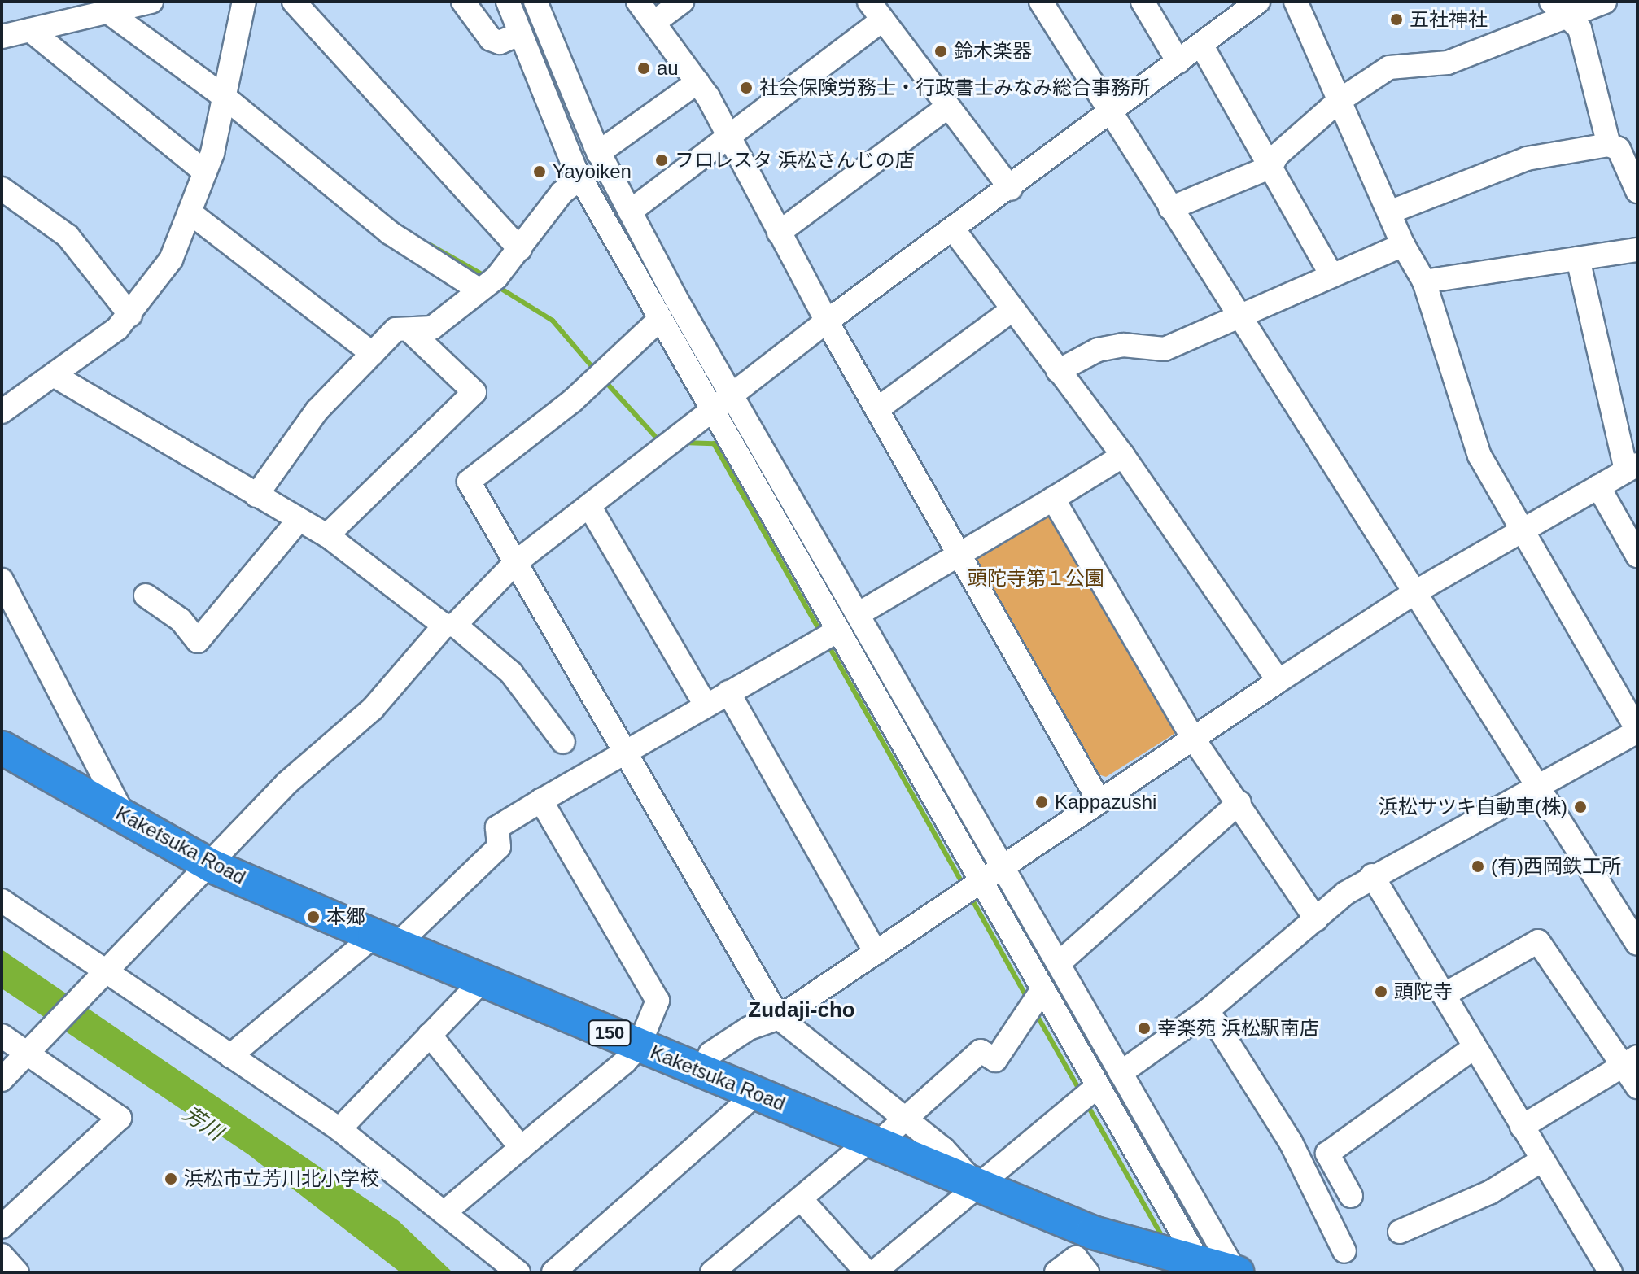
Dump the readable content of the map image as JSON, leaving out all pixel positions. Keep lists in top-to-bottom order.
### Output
{
  "streets": {
    "highway": ["Kaketsuka Road", "150"]
  },
  "districts": ["Zudaji-cho"],
  "water": ["芳川"],
  "parks": ["頭陀寺第１公園"],
  "places": [
    "五社神社",
    "鈴木楽器",
    "au",
    "社会保険労務士・行政書士みなみ総合事務所",
    "フロレスタ 浜松さんじの店",
    "Yayoiken",
    "Kappazushi",
    "浜松サツキ自動車(株)",
    "(有)西岡鉄工所",
    "本郷",
    "頭陀寺",
    "幸楽苑 浜松駅南店",
    "浜松市立芳川北小学校"
  ]
}
